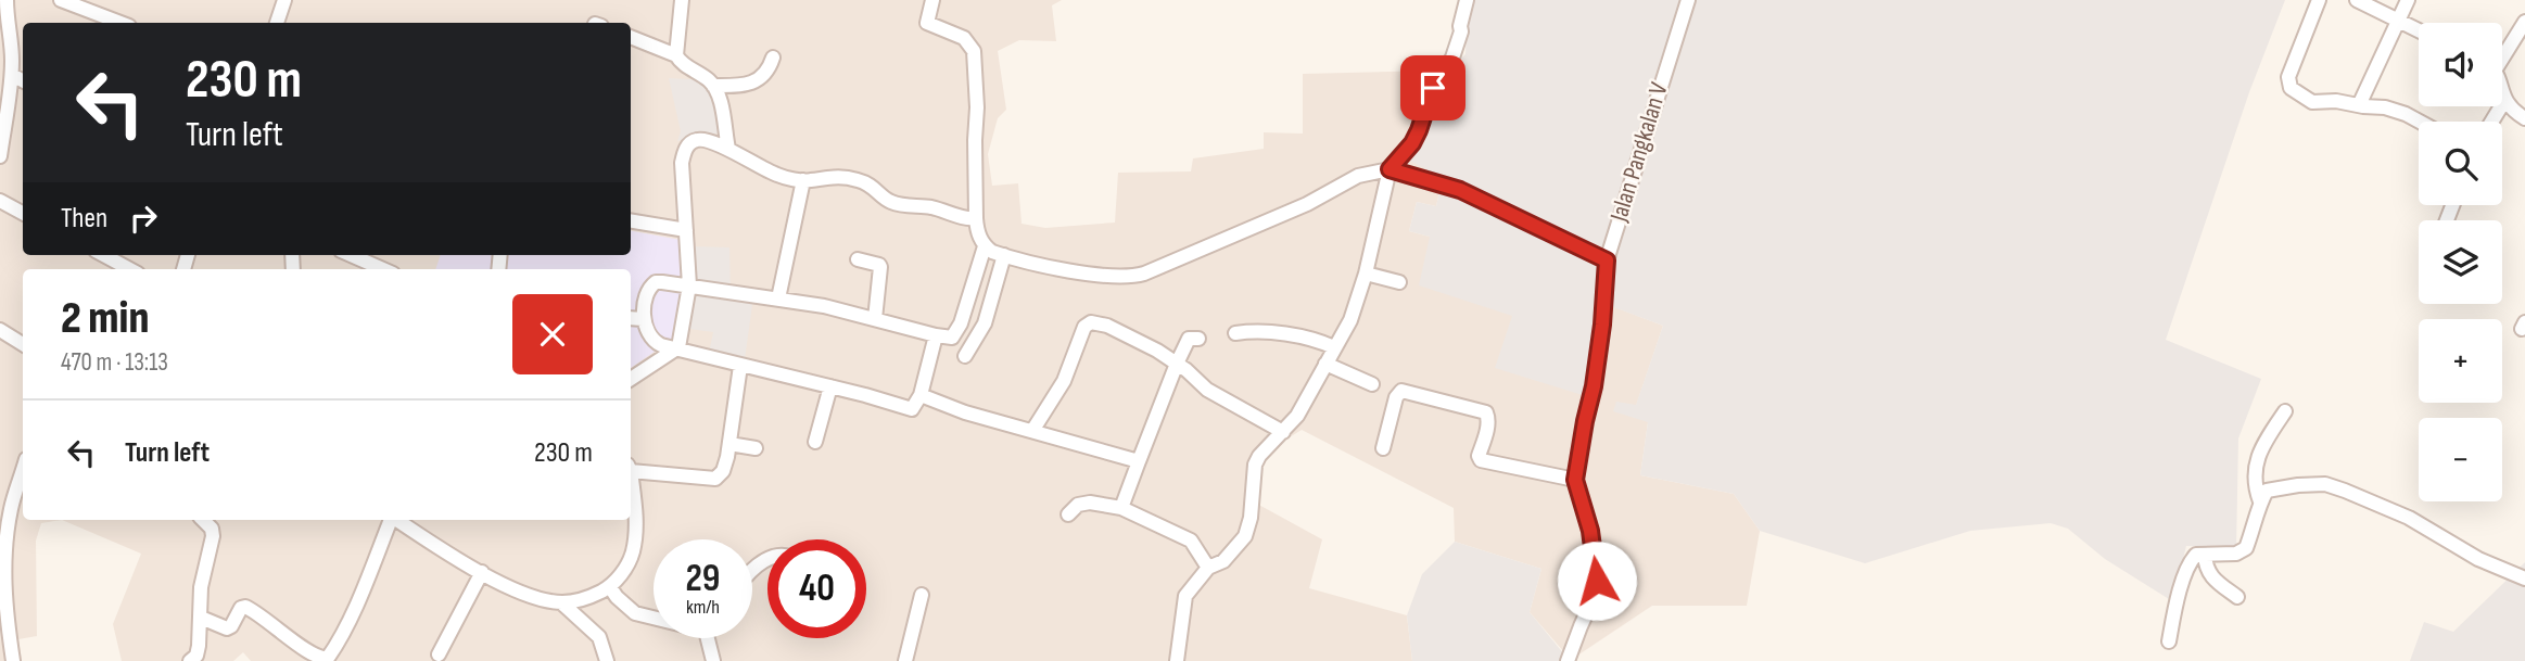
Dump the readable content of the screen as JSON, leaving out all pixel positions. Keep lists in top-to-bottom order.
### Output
{
  "streets": {
    "street": ["Jalan Pangkalan V"]
  },
  "page": {
    "map_buttons": ["+", "−"],
    "turn": ["230 m", "Turn left"],
    "then": "Then",
    "heading": ["2 min", "470 m · 13:13"],
    "list": [
      {
        "name": "Turn left",
        "value": "230 m"
      }
    ],
    "speed": "29 km/h",
    "limit": "40"
  }
}
